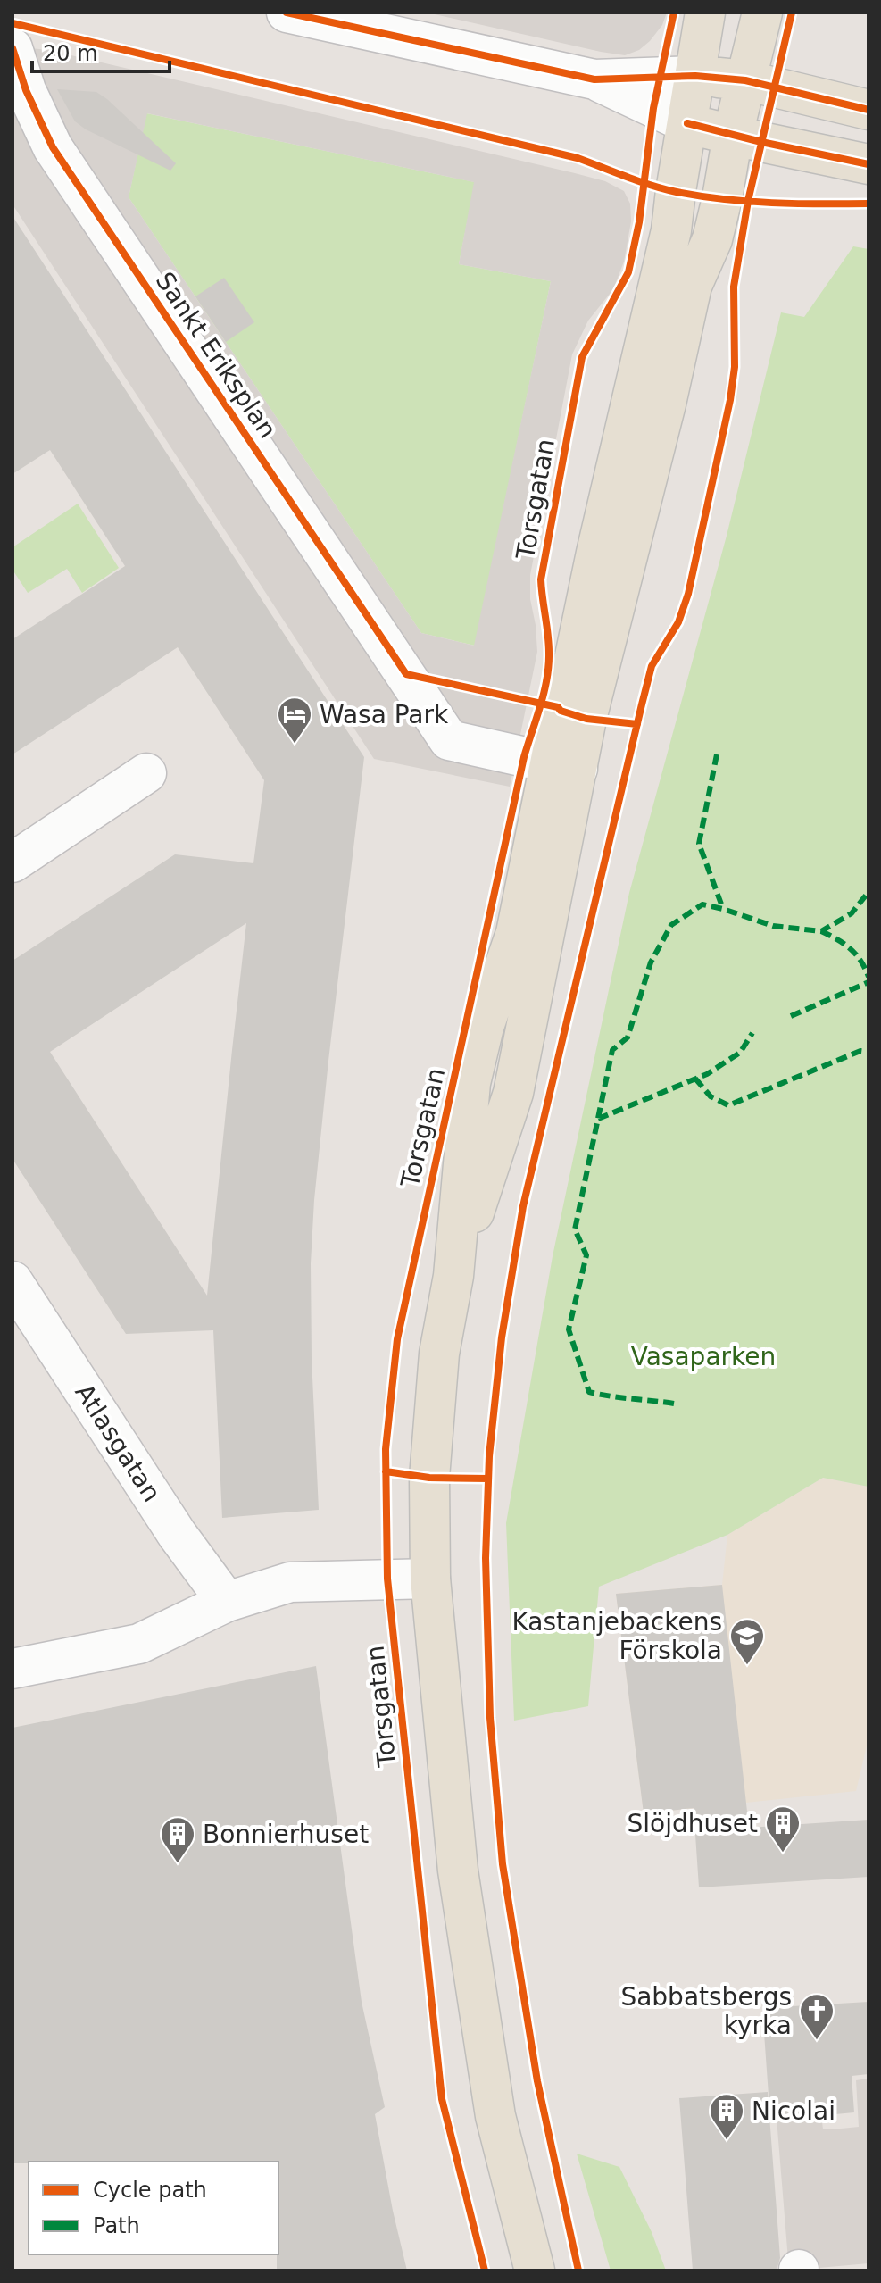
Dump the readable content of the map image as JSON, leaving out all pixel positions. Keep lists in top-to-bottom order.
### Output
{
  "streets": {
    "street": ["Sankt Eriksplan", "Atlasgatan"],
    "cycle path": ["Torsgatan"]
  },
  "parks": ["Vasaparken"],
  "places": {
    "hotel": ["Wasa Park"],
    "school or university": ["Kastanjebackens Förskola"],
    "building": ["Slöjdhuset", "Bonnierhuset", "Nicolai"],
    "church": ["Sabbatsbergs kyrka"]
  },
  "legend": ["Cycle path", "Path"],
  "scale_bar": "20 m"
}
